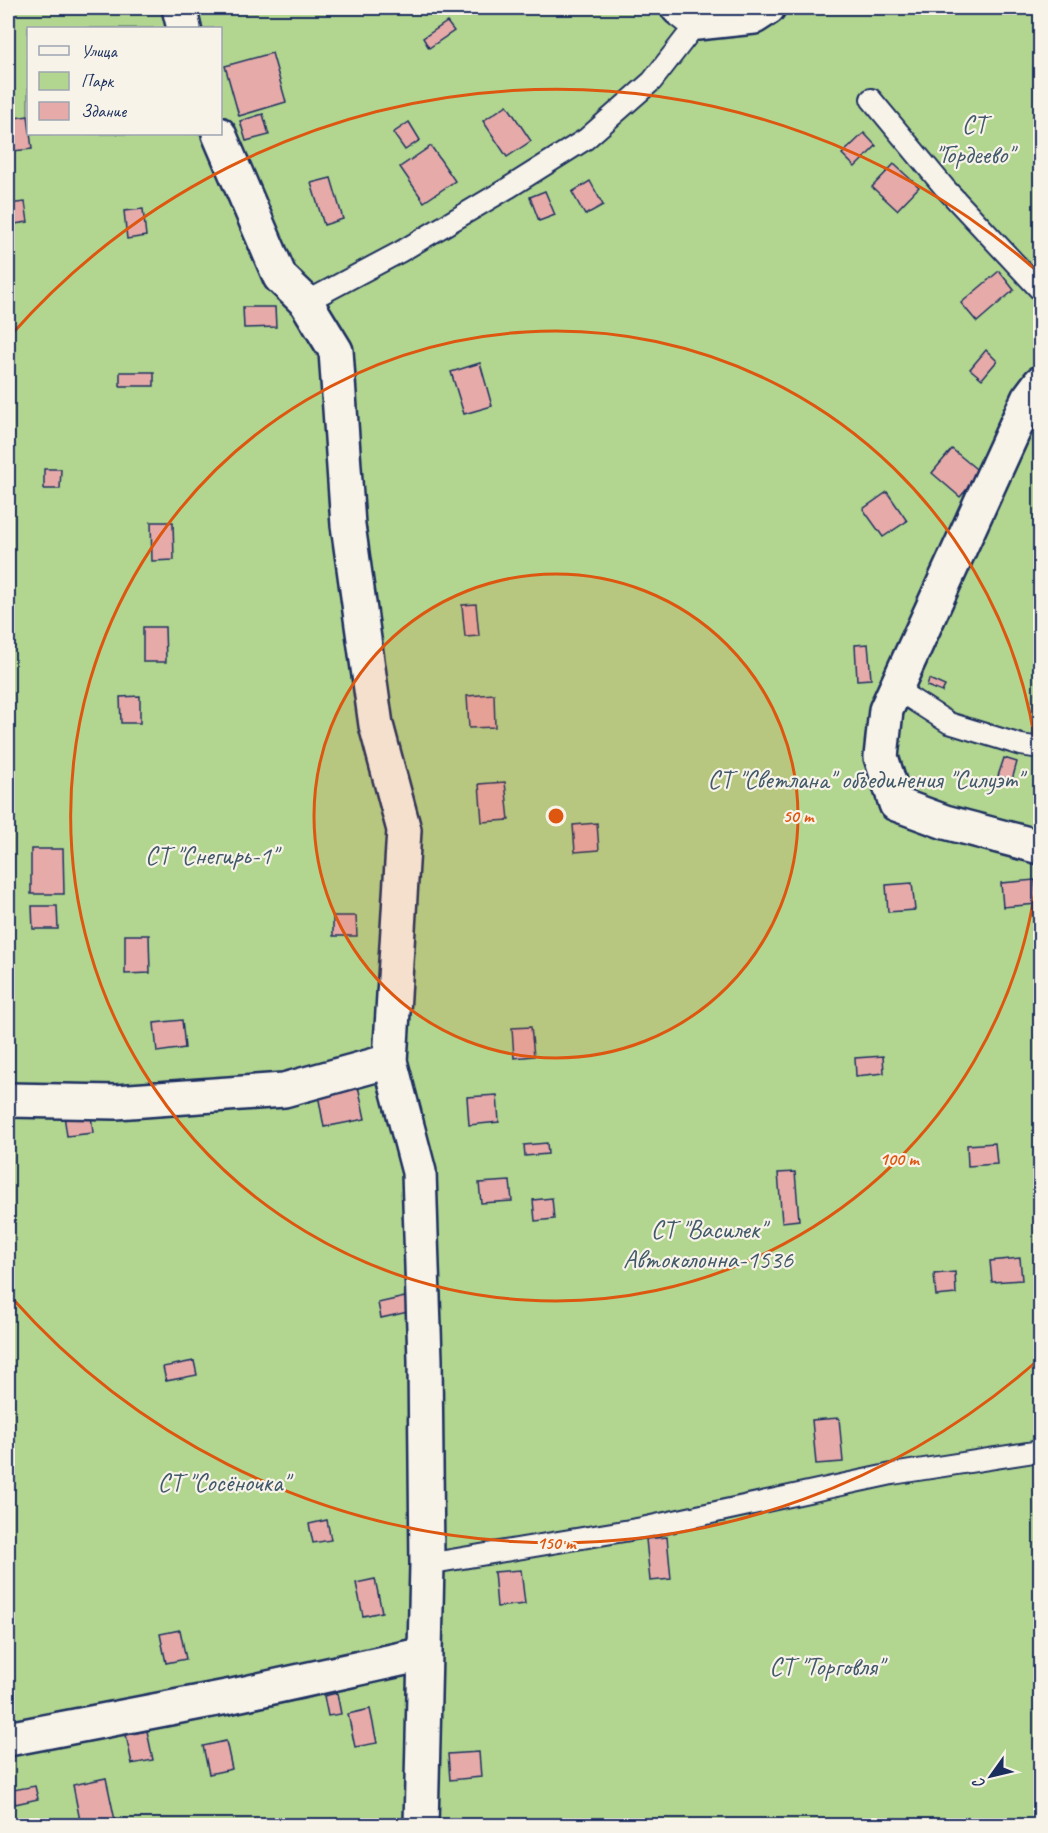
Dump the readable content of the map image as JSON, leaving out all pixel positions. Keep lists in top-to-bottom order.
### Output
{
  "parks": [
    "СТ \"Гордеево\"",
    "СТ \"Светлана\" объединения \"Силуэт\"",
    "СТ \"Снегирь-1\"",
    "СТ \"Василек\" Автоколонна-1536",
    "СТ \"Сосёночка\"",
    "СТ \"Торговля\""
  ],
  "legend": ["Улица", "Парк", "Здание"],
  "north": "bottom left",
  "rings": ["50 m", "100 m", "150 m"]
}
